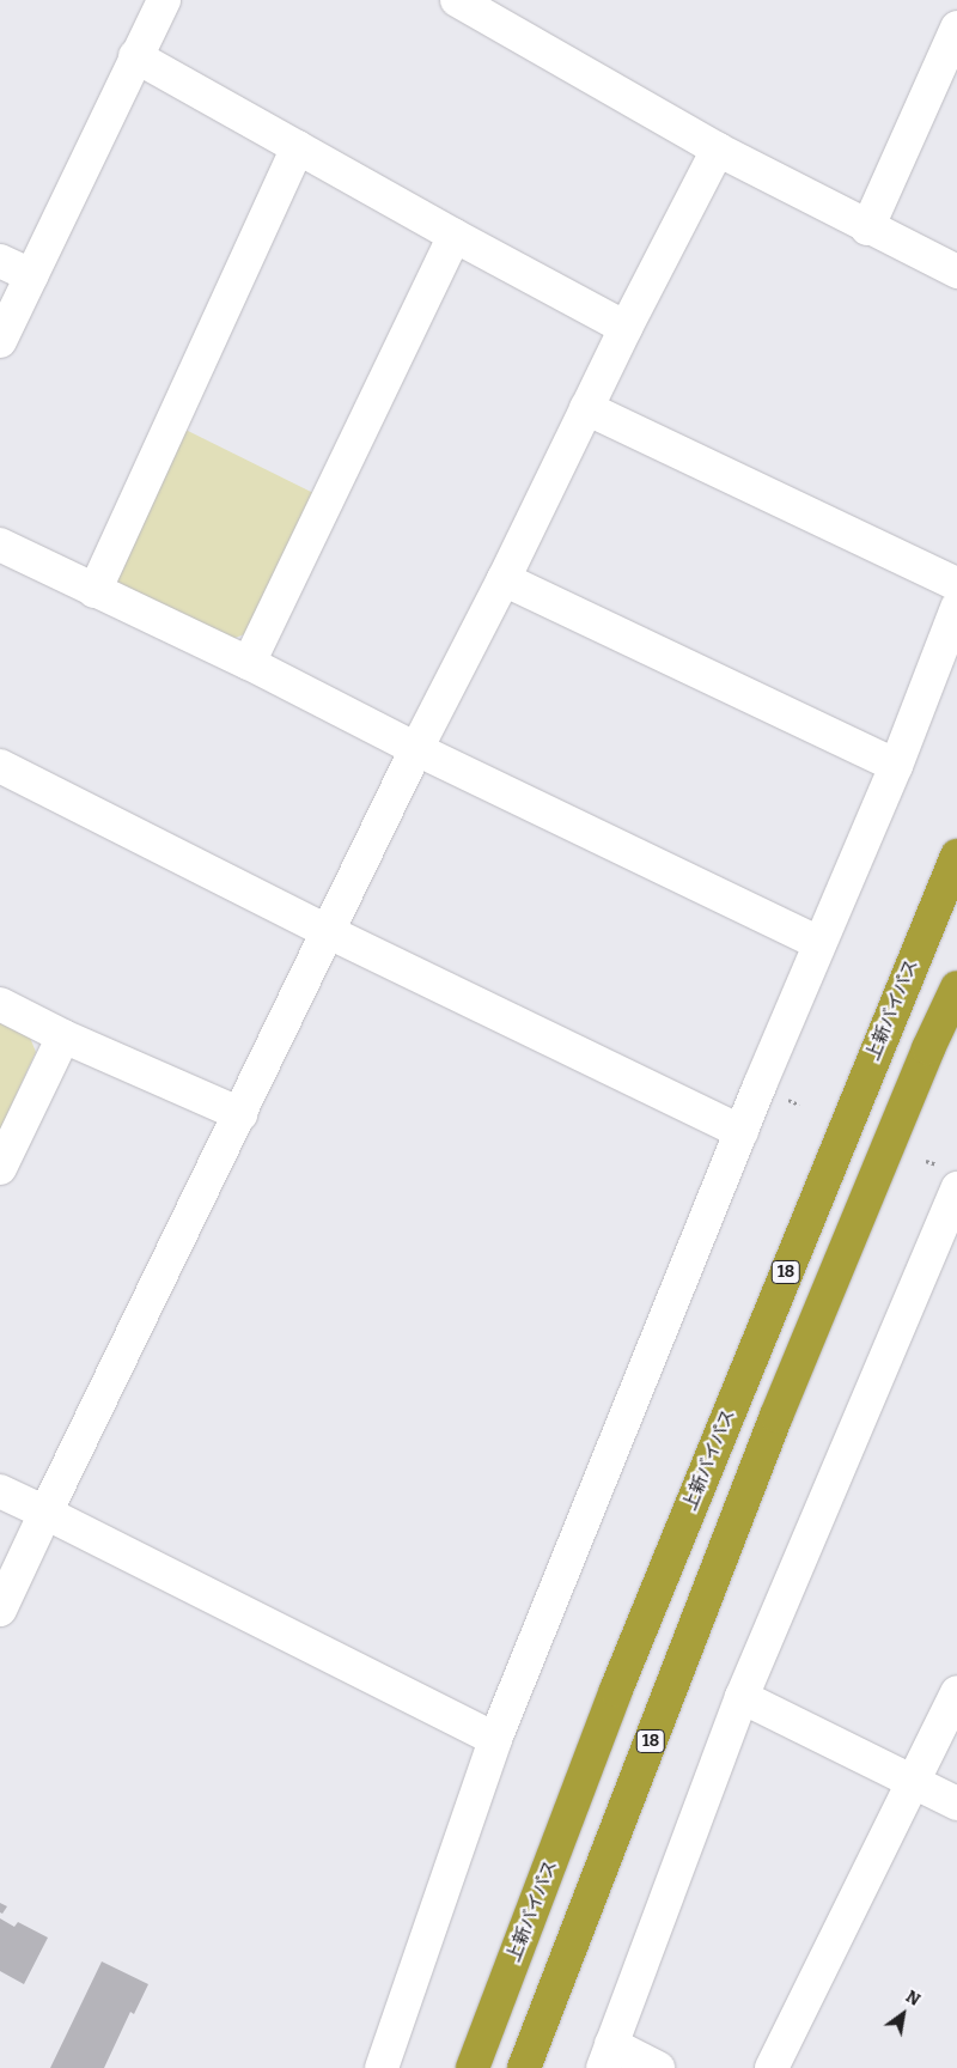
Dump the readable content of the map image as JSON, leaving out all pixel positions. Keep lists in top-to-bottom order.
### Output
{
  "streets": {
    "highway": ["上新バイパス", "18"]
  },
  "north": "top right"
}
